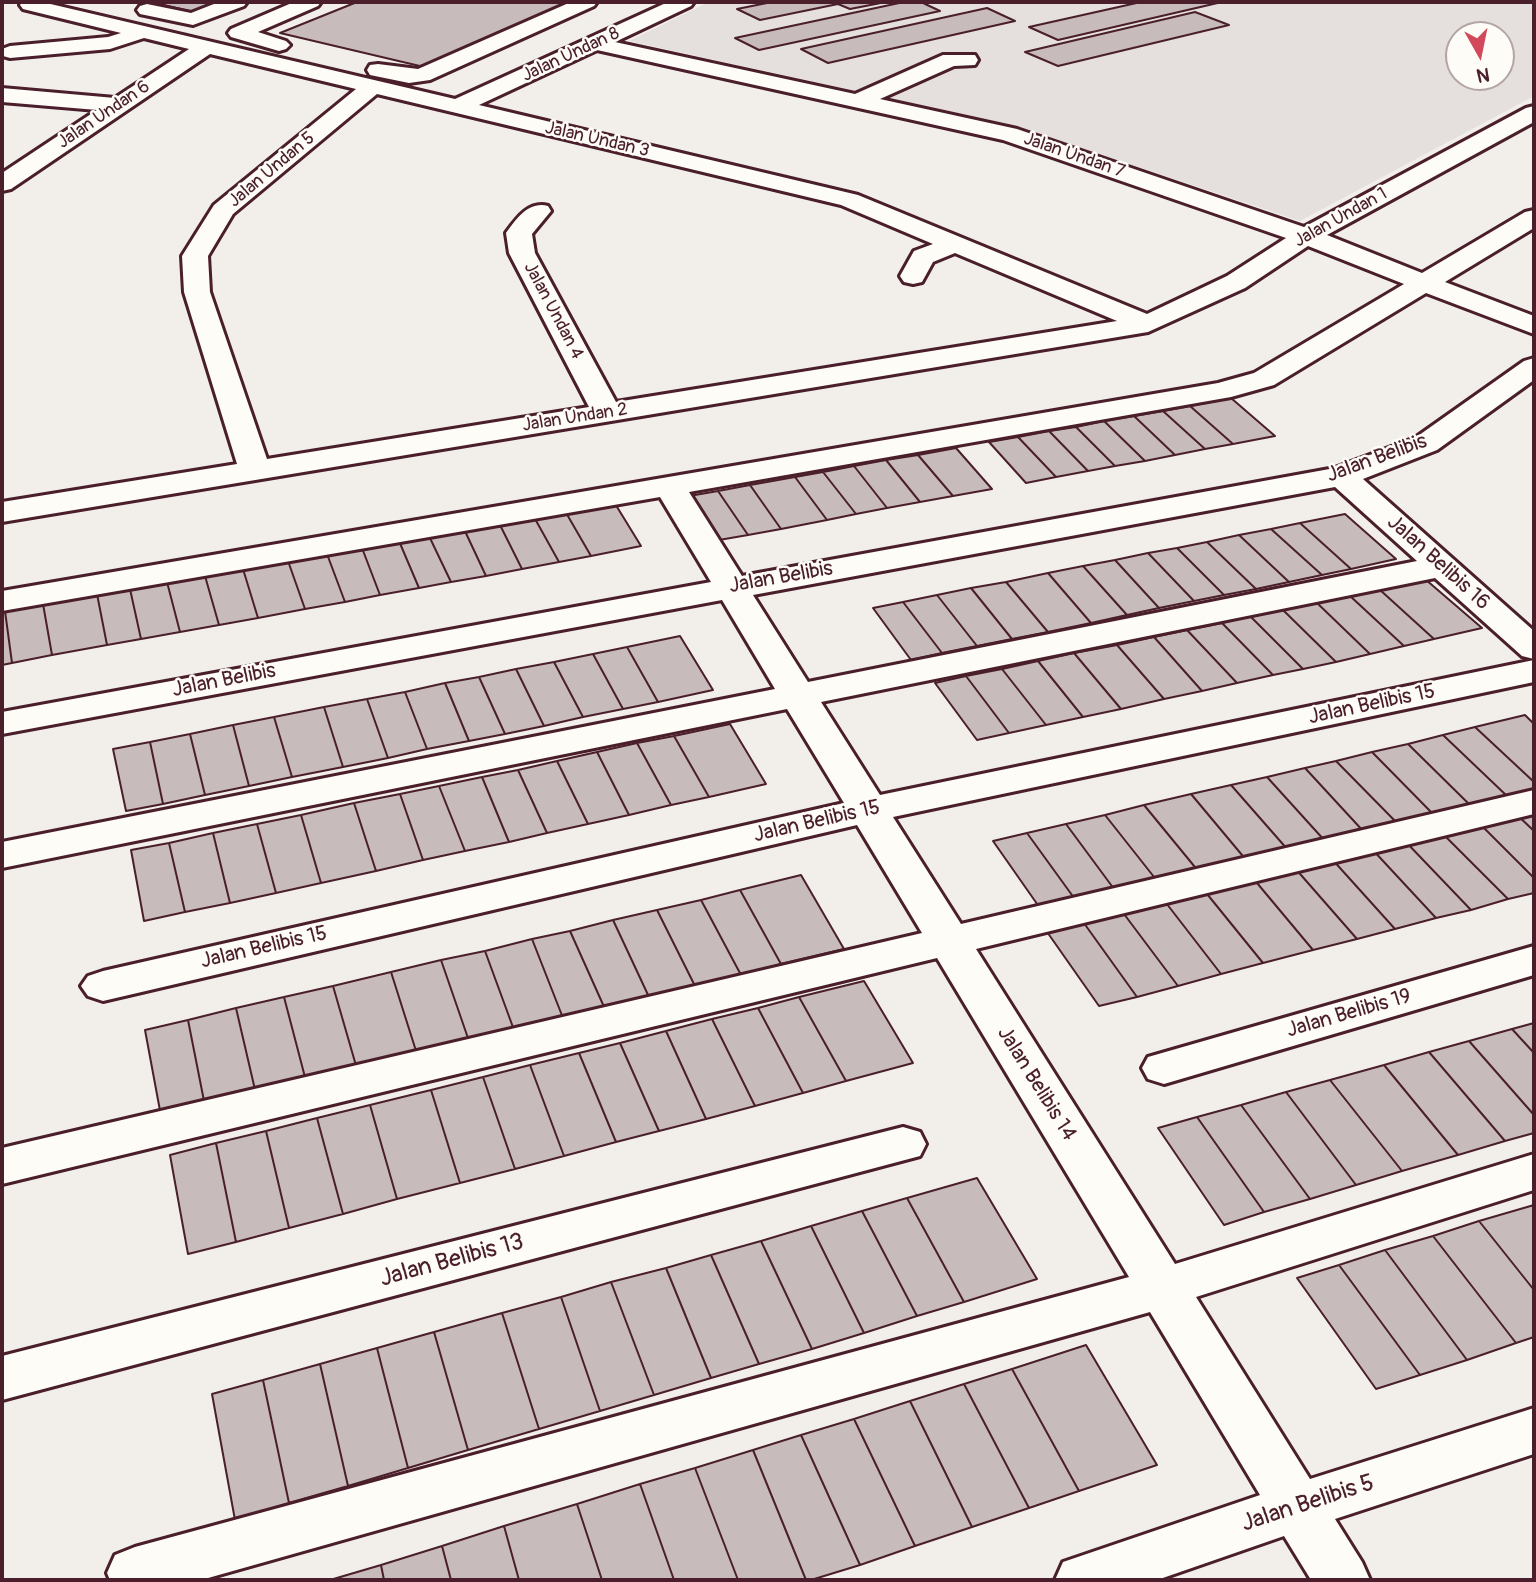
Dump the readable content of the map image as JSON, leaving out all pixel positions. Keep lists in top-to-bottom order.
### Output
{
  "streets": {
    "street": [
      "Jalan Undan 8",
      "Jalan Undan 6",
      "Jalan Undan 3",
      "Jalan Undan 7",
      "Jalan Undan 5",
      "Jalan Undan 1",
      "Jalan Undan 4",
      "Jalan Undan 2",
      "Jalan Belibis",
      "Jalan Belibis 16",
      "Jalan Belibis 15",
      "Jalan Belibis 19",
      "Jalan Belibis 14",
      "Jalan Belibis 13",
      "Jalan Belibis 5"
    ]
  },
  "crossings": [
    ["Jalan Undan 8", "Jalan Undan 3"],
    ["Jalan Undan 8", "Jalan Undan 7"],
    ["Jalan Undan 6", "Jalan Undan 3"],
    ["Jalan Undan 3", "Jalan Undan 5"],
    ["Jalan Undan 3", "Jalan Undan 1"],
    ["Jalan Undan 3", "Jalan Undan 2"],
    ["Jalan Undan 7", "Jalan Undan 1"],
    ["Jalan Undan 5", "Jalan Undan 2"],
    ["Jalan Undan 1", "Jalan Undan 2"],
    ["Jalan Undan 4", "Jalan Undan 2"],
    ["Jalan Belibis", "Jalan Belibis 16"],
    ["Jalan Belibis", "Jalan Belibis 14"],
    ["Jalan Belibis 15", "Jalan Belibis 14"],
    ["Jalan Belibis 14", "Jalan Belibis 5"]
  ],
  "north": "bottom"
}
